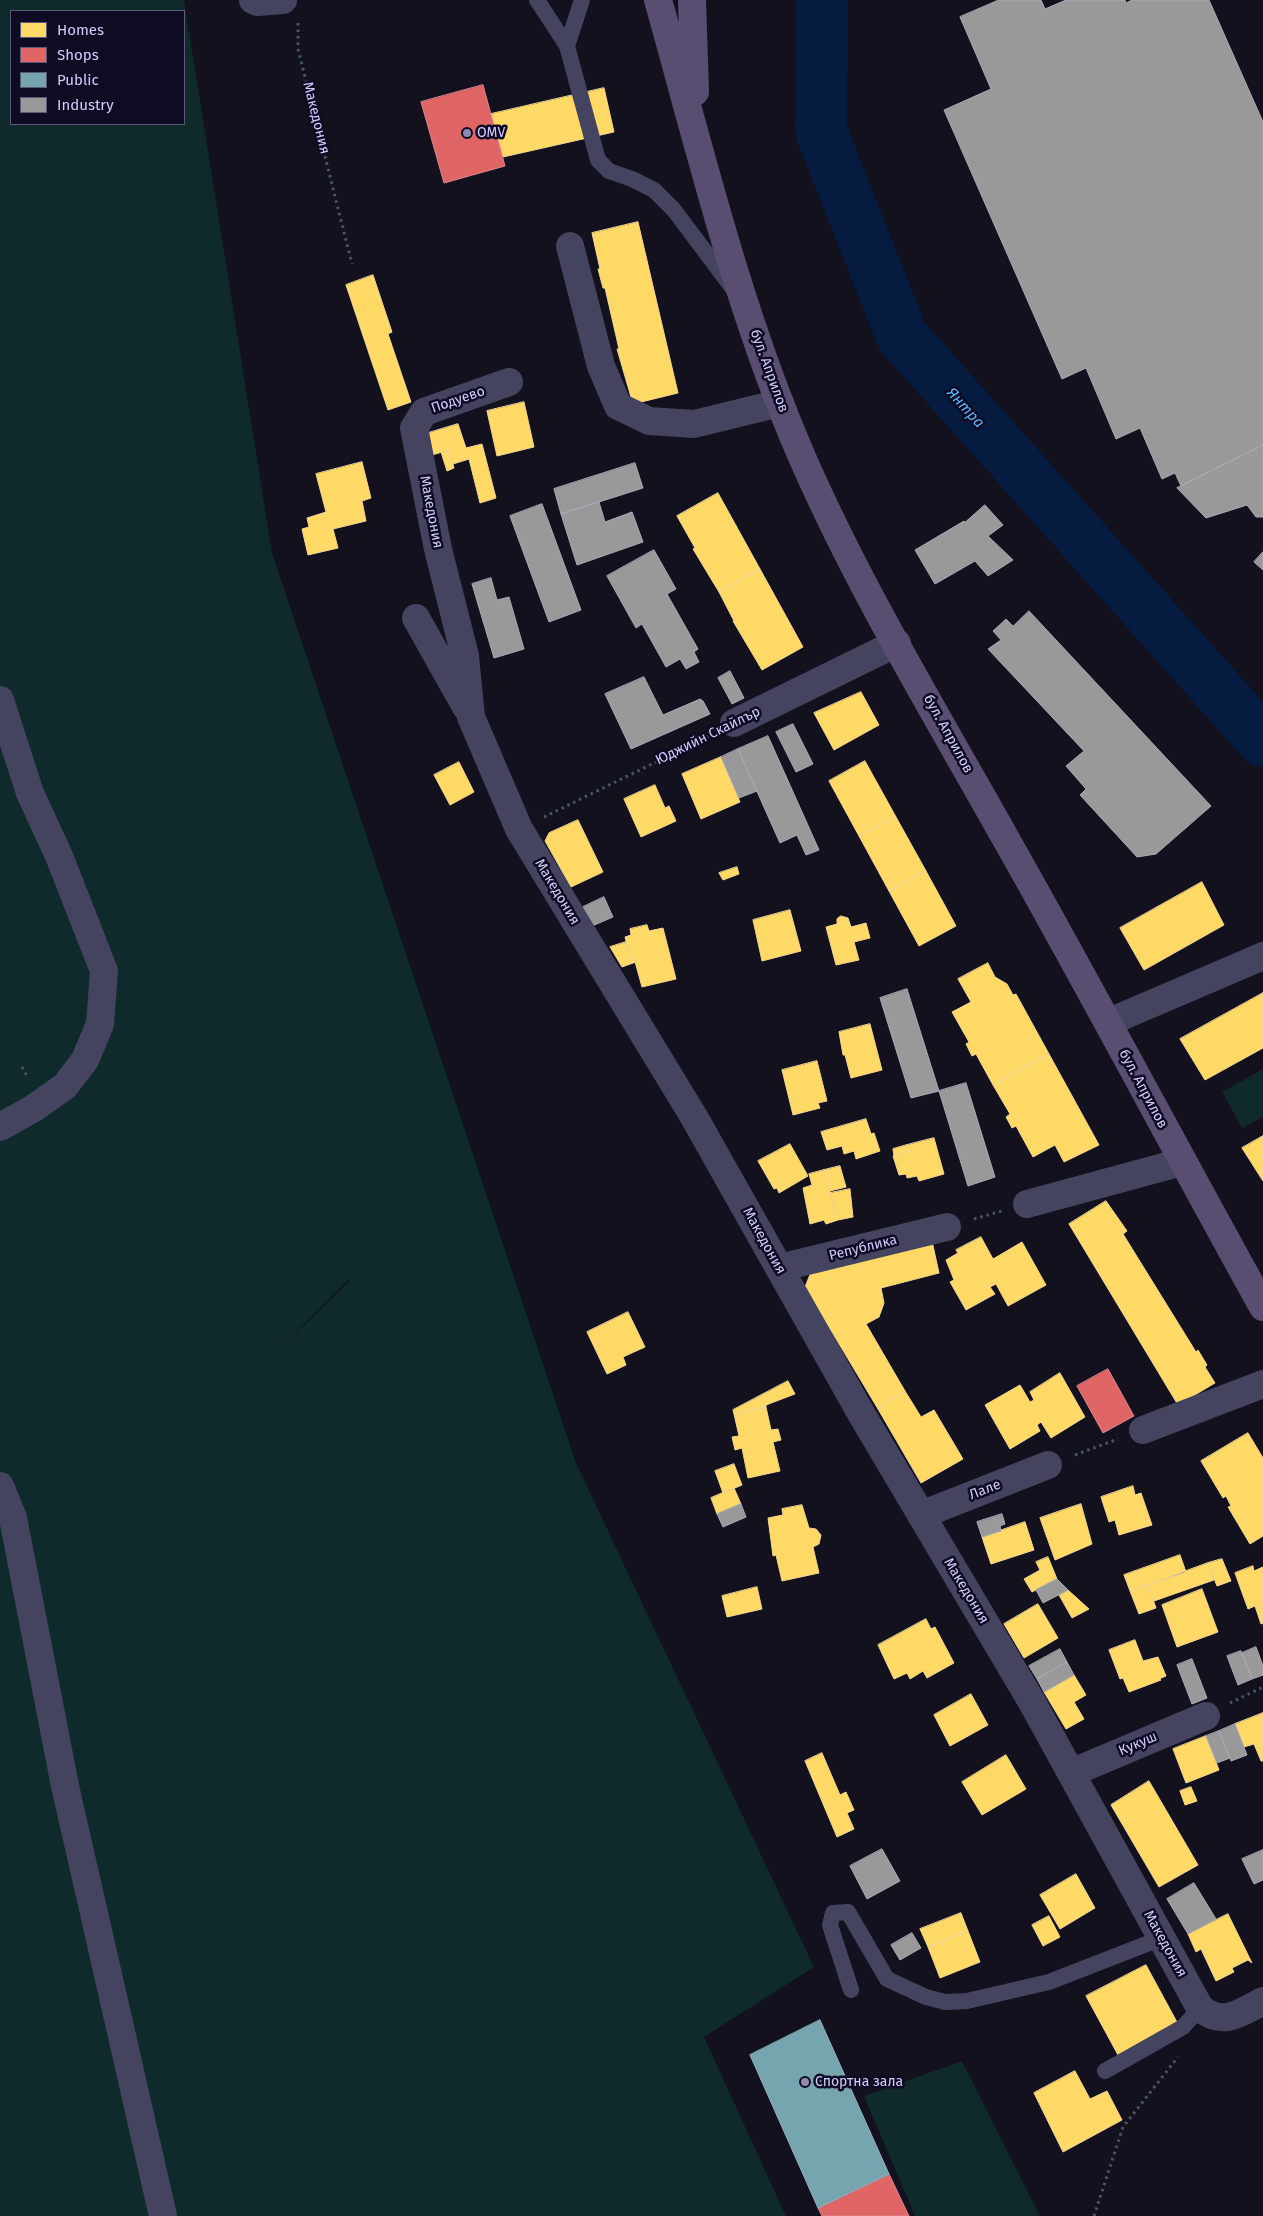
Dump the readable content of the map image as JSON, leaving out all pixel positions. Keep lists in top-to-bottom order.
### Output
{
  "streets": {
    "main road": ["бул. Априлов"],
    "street": [
      "Македония",
      "Подуево",
      "Юджийн Скайлър",
      "Република",
      "Лале",
      "Кукуш"
    ]
  },
  "crossings": [
    ["Македония", "Подуево"],
    ["Македония", "Юджийн Скайлър"],
    ["Македония", "Република"],
    ["Македония", "Лале"],
    ["Македония", "Кукуш"],
    ["бул. Априлов", "Юджийн Скайлър"]
  ],
  "water": ["Янтра"],
  "places": ["OMV", "Спортна зала"],
  "legend": [
    "Homes",
    "Shops",
    "Public",
    "Industry"
  ]
}
